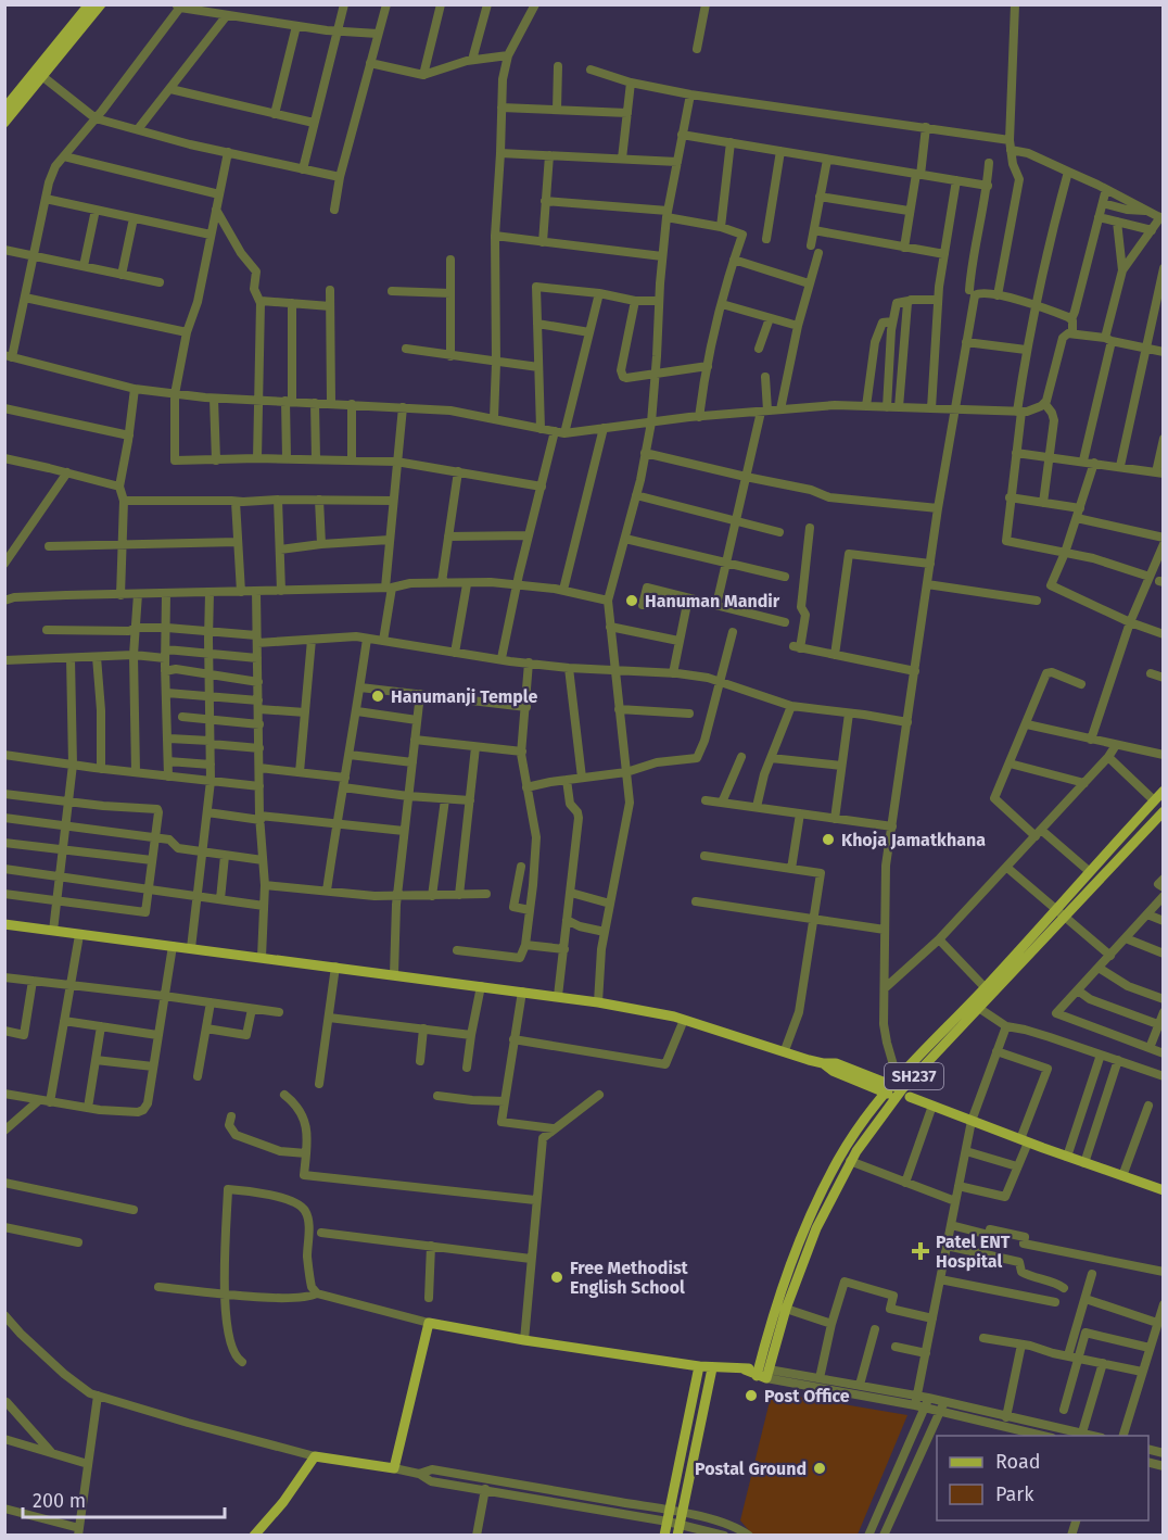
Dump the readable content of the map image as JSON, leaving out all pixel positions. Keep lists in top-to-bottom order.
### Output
{
  "streets": {
    "main road": ["SH237"]
  },
  "places": {
    "other": [
      "Hanuman Mandir",
      "Hanumanji Temple",
      "Khoja Jamatkhana",
      "Free Methodist English School",
      "Post Office",
      "Postal Ground"
    ],
    "health": ["Patel ENT Hospital"]
  },
  "legend": ["Road", "Park"],
  "scale_bar": "200 m"
}
